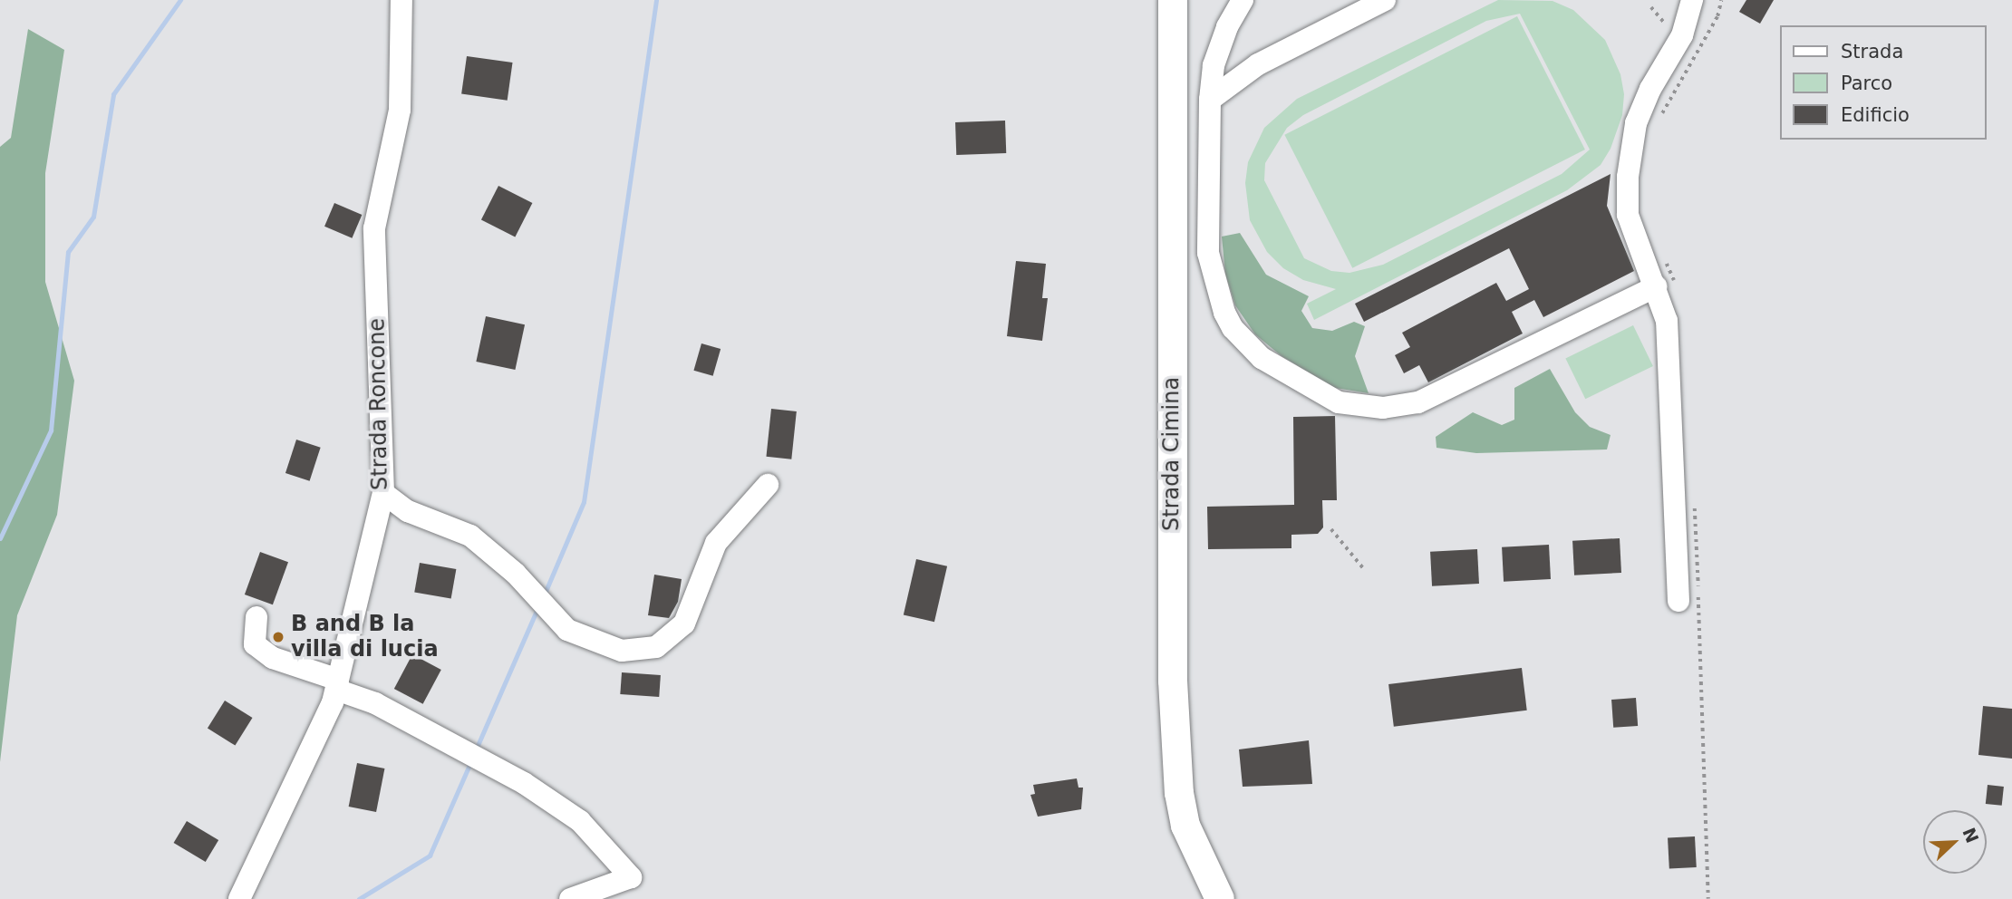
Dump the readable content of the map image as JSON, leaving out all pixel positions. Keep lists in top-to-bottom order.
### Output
{
  "streets": {
    "main road": ["Strada Cimina"],
    "street": ["Strada Roncone"]
  },
  "places": ["B and B la villa di lucia"],
  "legend": ["Strada", "Parco", "Edificio"],
  "north": "top right"
}
